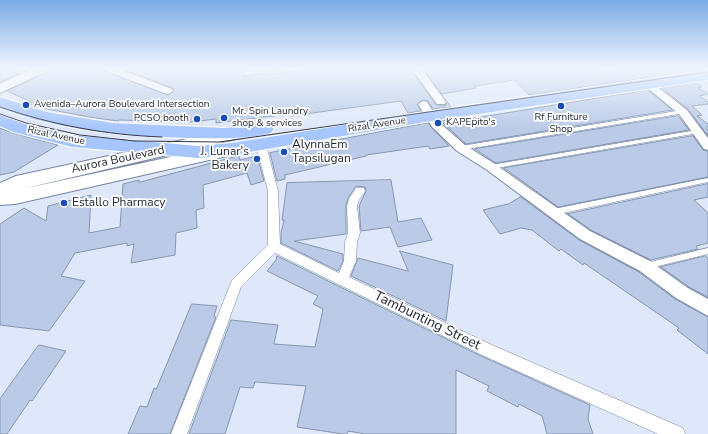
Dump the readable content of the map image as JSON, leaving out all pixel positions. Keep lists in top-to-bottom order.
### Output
{
  "streets": {
    "main road": ["Rizal Avenue", "Aurora Boulevard"],
    "street": ["Tambunting Street"]
  },
  "crossings": [
    ["Rizal Avenue", "Aurora Boulevard"]
  ],
  "places": [
    "Avenida–Aurora Boulevard Intersection",
    "Rf Furniture Shop",
    "Mr. Spin Laundry shop & services",
    "PCSO booth",
    "KAPEpito's",
    "AlynnaEm Tapsilugan",
    "J. Lunar's Bakery",
    "Estallo Pharmacy"
  ]
}
